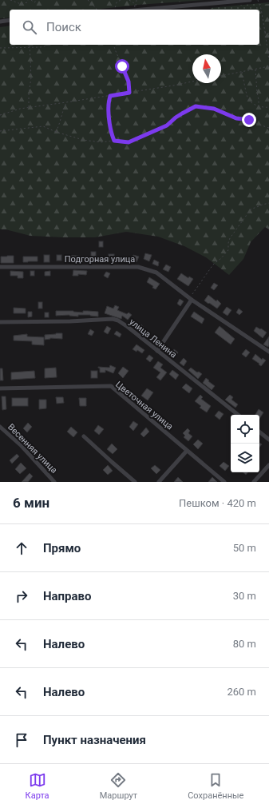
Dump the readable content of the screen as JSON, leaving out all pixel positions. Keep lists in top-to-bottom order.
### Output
{
  "streets": {
    "street": [
      "Подгорная улица",
      "улица Ленина",
      "Цветочная улица",
      "Весенняя улица"
    ]
  },
  "north": "top",
  "page": {
    "search": "Поиск",
    "heading": ["6 мин", "Пешком · 420 m"],
    "list": [
      ["Прямо", "50 m"],
      ["Направо", "30 m"],
      ["Налево", "80 m"],
      ["Налево", "260 m"],
      "Пункт назначения"
    ],
    "nav": ["Карта", "Маршрут", "Сохранённые"]
  }
}
